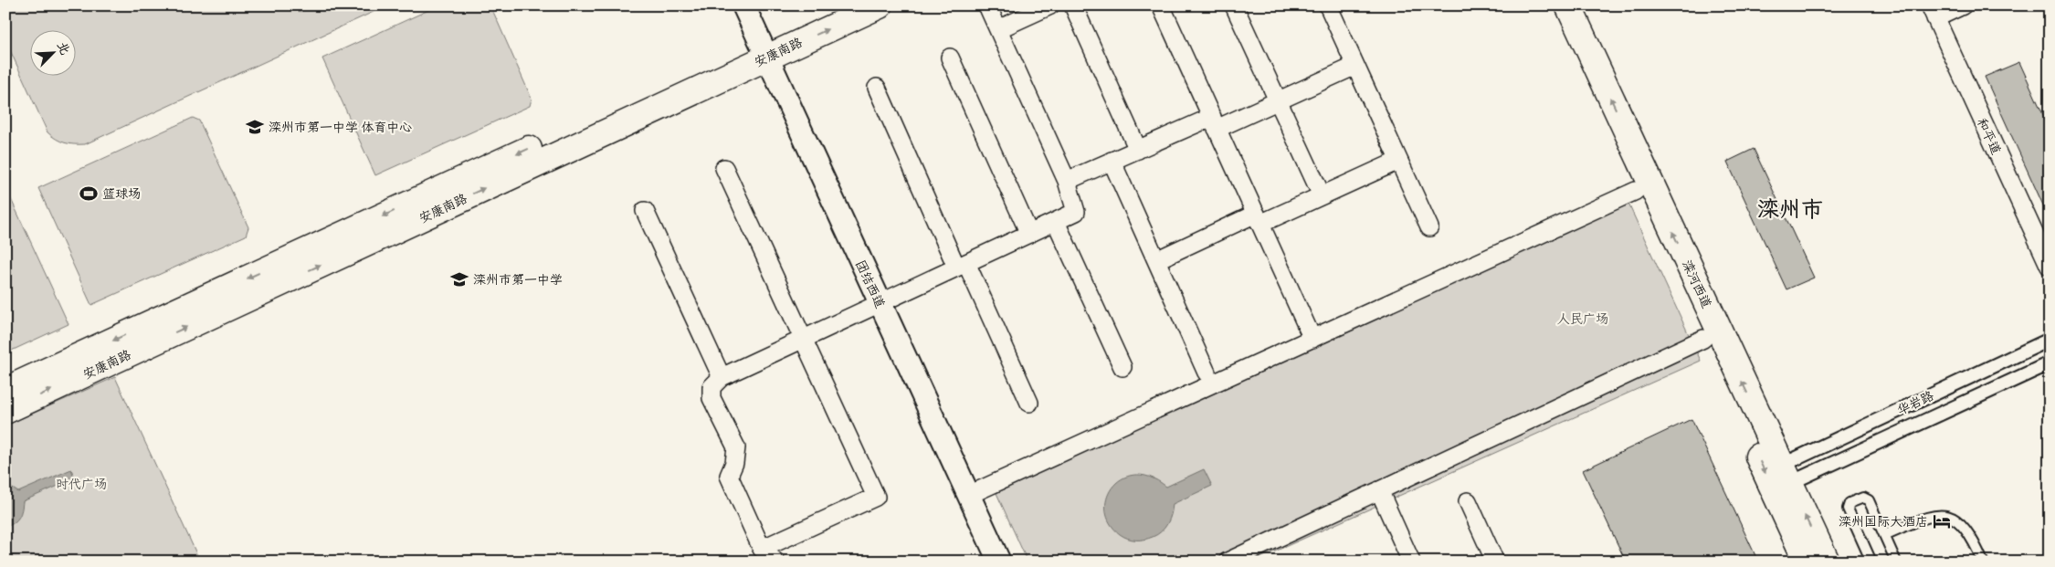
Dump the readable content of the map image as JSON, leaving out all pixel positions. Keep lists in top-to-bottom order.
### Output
{
  "streets": {
    "main road": ["安康南路", "滦河西道"],
    "street": ["和平道", "团结西道", "华岩路"]
  },
  "crossings": [
    ["安康南路", "团结西道"],
    ["滦河西道", "华岩路"]
  ],
  "districts": ["滦州市"],
  "parks": ["人民广场", "时代广场"],
  "places": {
    "school or university": ["滦州市第一中学 体育中心", "滦州市第一中学"],
    "sports": ["篮球场"],
    "hotel": ["滦州国际大酒店"]
  },
  "north": "top right"
}
